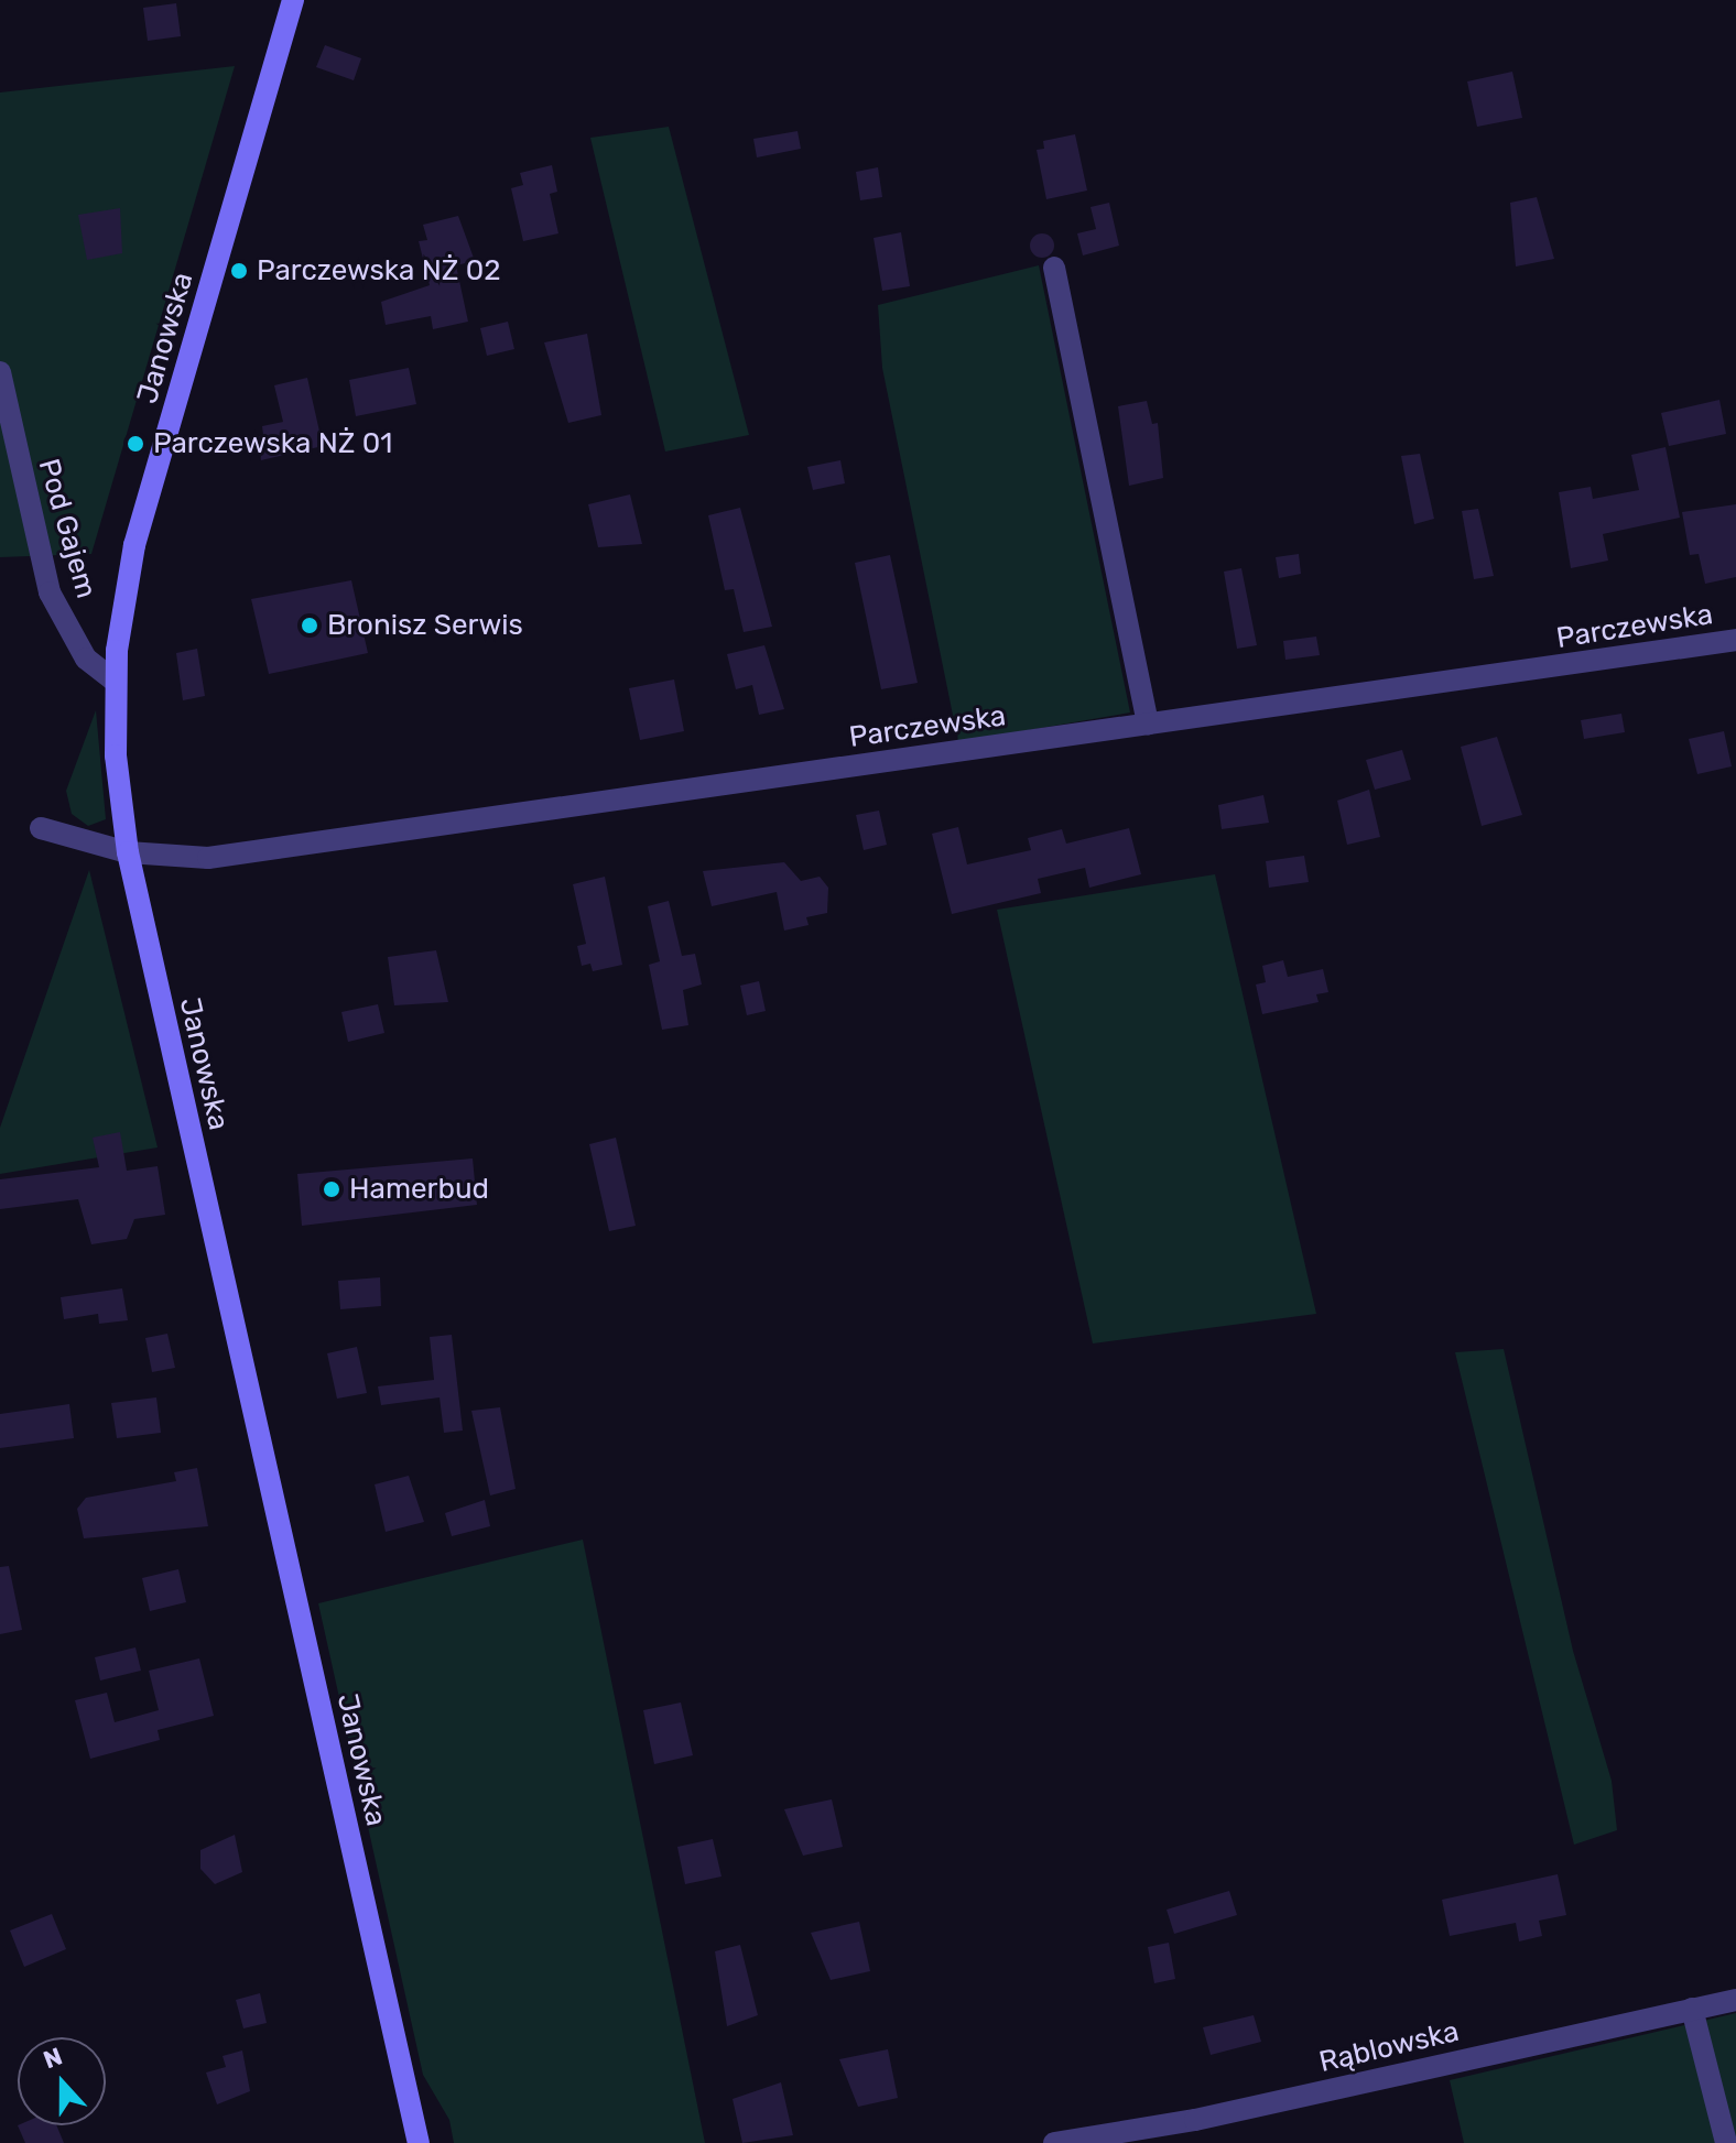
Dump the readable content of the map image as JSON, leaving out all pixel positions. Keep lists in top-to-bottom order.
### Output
{
  "streets": {
    "street": [
      "Janowska",
      "Pod Gajem",
      "Parczewska",
      "Rąblowska"
    ]
  },
  "crossings": [
    ["Janowska", "Pod Gajem"],
    ["Janowska", "Parczewska"]
  ],
  "places": [
    "Parczewska NŻ 02",
    "Parczewska NŻ 01",
    "Bronisz Serwis",
    "Hamerbud"
  ],
  "north": "top"
}
